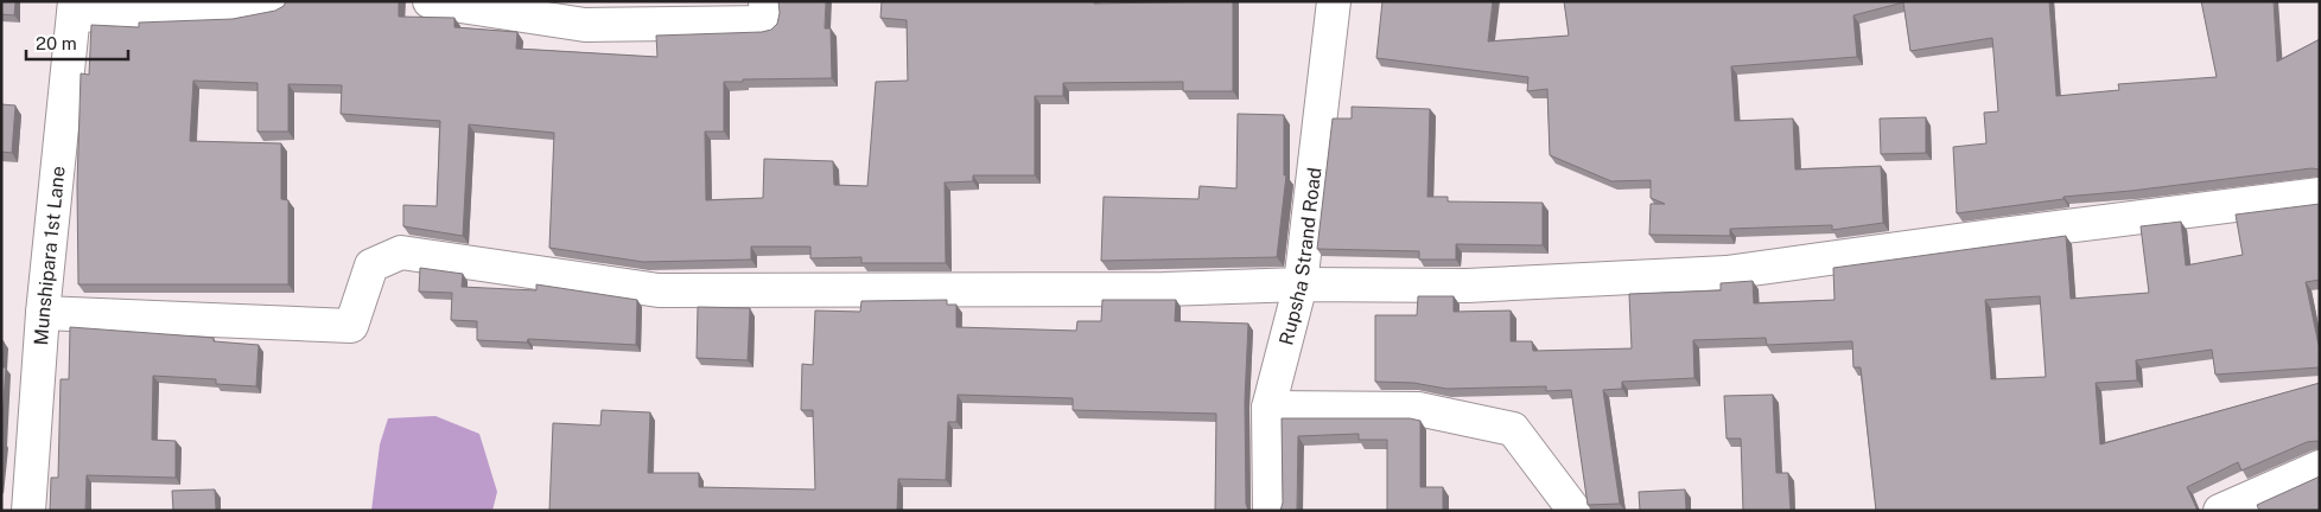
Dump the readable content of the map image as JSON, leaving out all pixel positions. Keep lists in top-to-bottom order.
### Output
{
  "streets": {
    "street": ["Munshipara 1st Lane", "Rupsha Strand Road"]
  },
  "scale_bar": "20 m"
}
